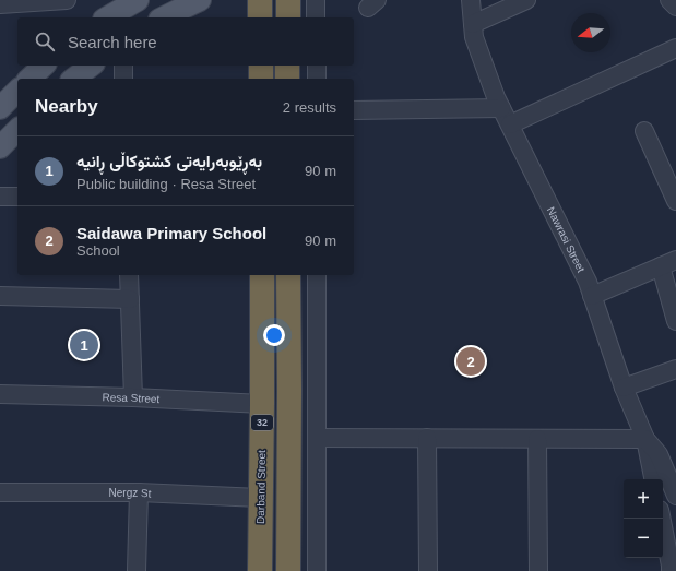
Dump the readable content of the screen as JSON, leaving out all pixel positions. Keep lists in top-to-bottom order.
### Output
{
  "streets": {
    "highway": ["32", "Darband Street"],
    "street": ["Nawrasi Street", "Resa Street", "Nergz St"]
  },
  "crossings": [
    ["Resa Street", "Darband Street"],
    ["Darband Street", "Nergz St"]
  ],
  "north": "left",
  "page": {
    "search": "Search here",
    "heading": ["Nearby", "2 results"],
    "list": [
      {
        "mark": "1",
        "name": "بەڕێوبەرایەتی کشتوکاڵی ڕانیە",
        "note": "Public building · Resa Street",
        "value": "90 m"
      },
      {
        "mark": "2",
        "name": "Saidawa Primary School",
        "note": "School",
        "value": "90 m"
      }
    ],
    "pins": ["1", "2"],
    "map_buttons": ["+", "−"]
  }
}
